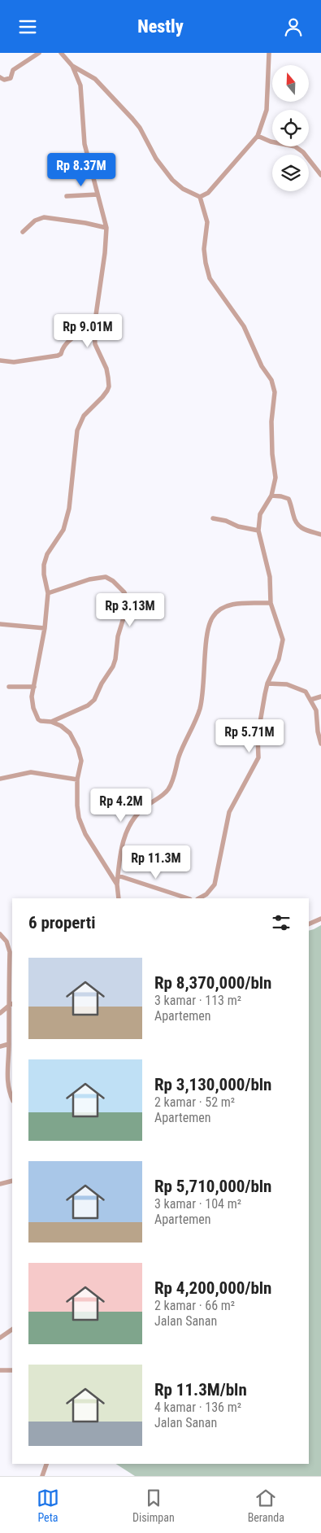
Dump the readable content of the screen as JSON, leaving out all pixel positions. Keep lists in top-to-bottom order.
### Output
{
  "north": "top",
  "page": {
    "header": "Nestly",
    "price": [
      "Rp 8.37M",
      "Rp 9.01M",
      "Rp 3.13M",
      "Rp 5.71M",
      "Rp 4.2M",
      "Rp 11.3M"
    ],
    "heading": "6 properti",
    "list": [
      {
        "name": "Rp 8,370,000/bln",
        "note": "3 kamar · 113 m² · Apartemen"
      },
      {
        "name": "Rp 3,130,000/bln",
        "note": "2 kamar · 52 m² · Apartemen"
      },
      {
        "name": "Rp 5,710,000/bln",
        "note": "3 kamar · 104 m² · Apartemen"
      },
      {
        "name": "Rp 4,200,000/bln",
        "note": "2 kamar · 66 m² · Jalan Sanan"
      },
      {
        "name": "Rp 11.3M/bln",
        "note": "4 kamar · 136 m² · Jalan Sanan"
      }
    ],
    "tabs": ["Peta", "Disimpan", "Beranda"]
  }
}
